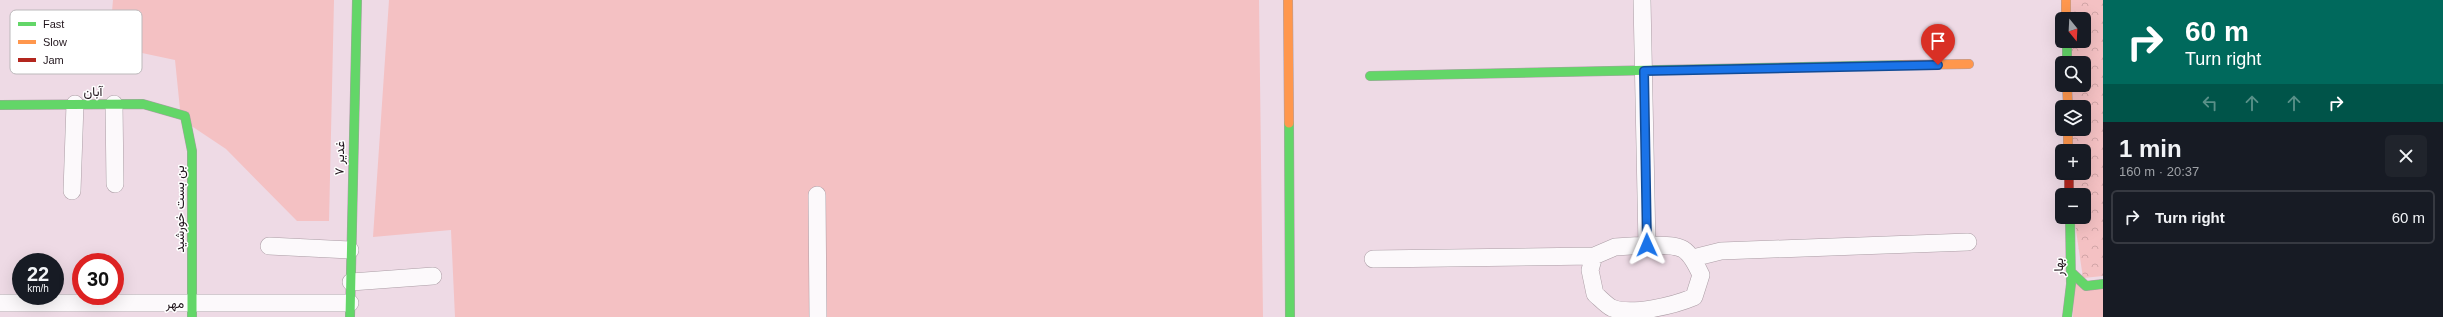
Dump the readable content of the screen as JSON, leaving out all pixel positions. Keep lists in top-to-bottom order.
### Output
{
  "streets": {
    "street": [
      "آبان",
      "غدیر ۷",
      "بن بست خورشید",
      "بهار",
      "مهر"
    ]
  },
  "crossings": [
    ["آبان", "بن بست خورشید"],
    ["غدیر ۷", "مهر"],
    ["بن بست خورشید", "مهر"]
  ],
  "legend": ["Fast", "Slow", "Jam"],
  "north": "bottom",
  "page": {
    "turn": ["60 m", "Turn right"],
    "map_buttons": ["+", "−"],
    "heading": ["1 min", "160 m · 20:37"],
    "list": [
      {
        "name": "Turn right",
        "value": "60 m"
      }
    ],
    "speed": "22 km/h",
    "limit": "30"
  }
}
